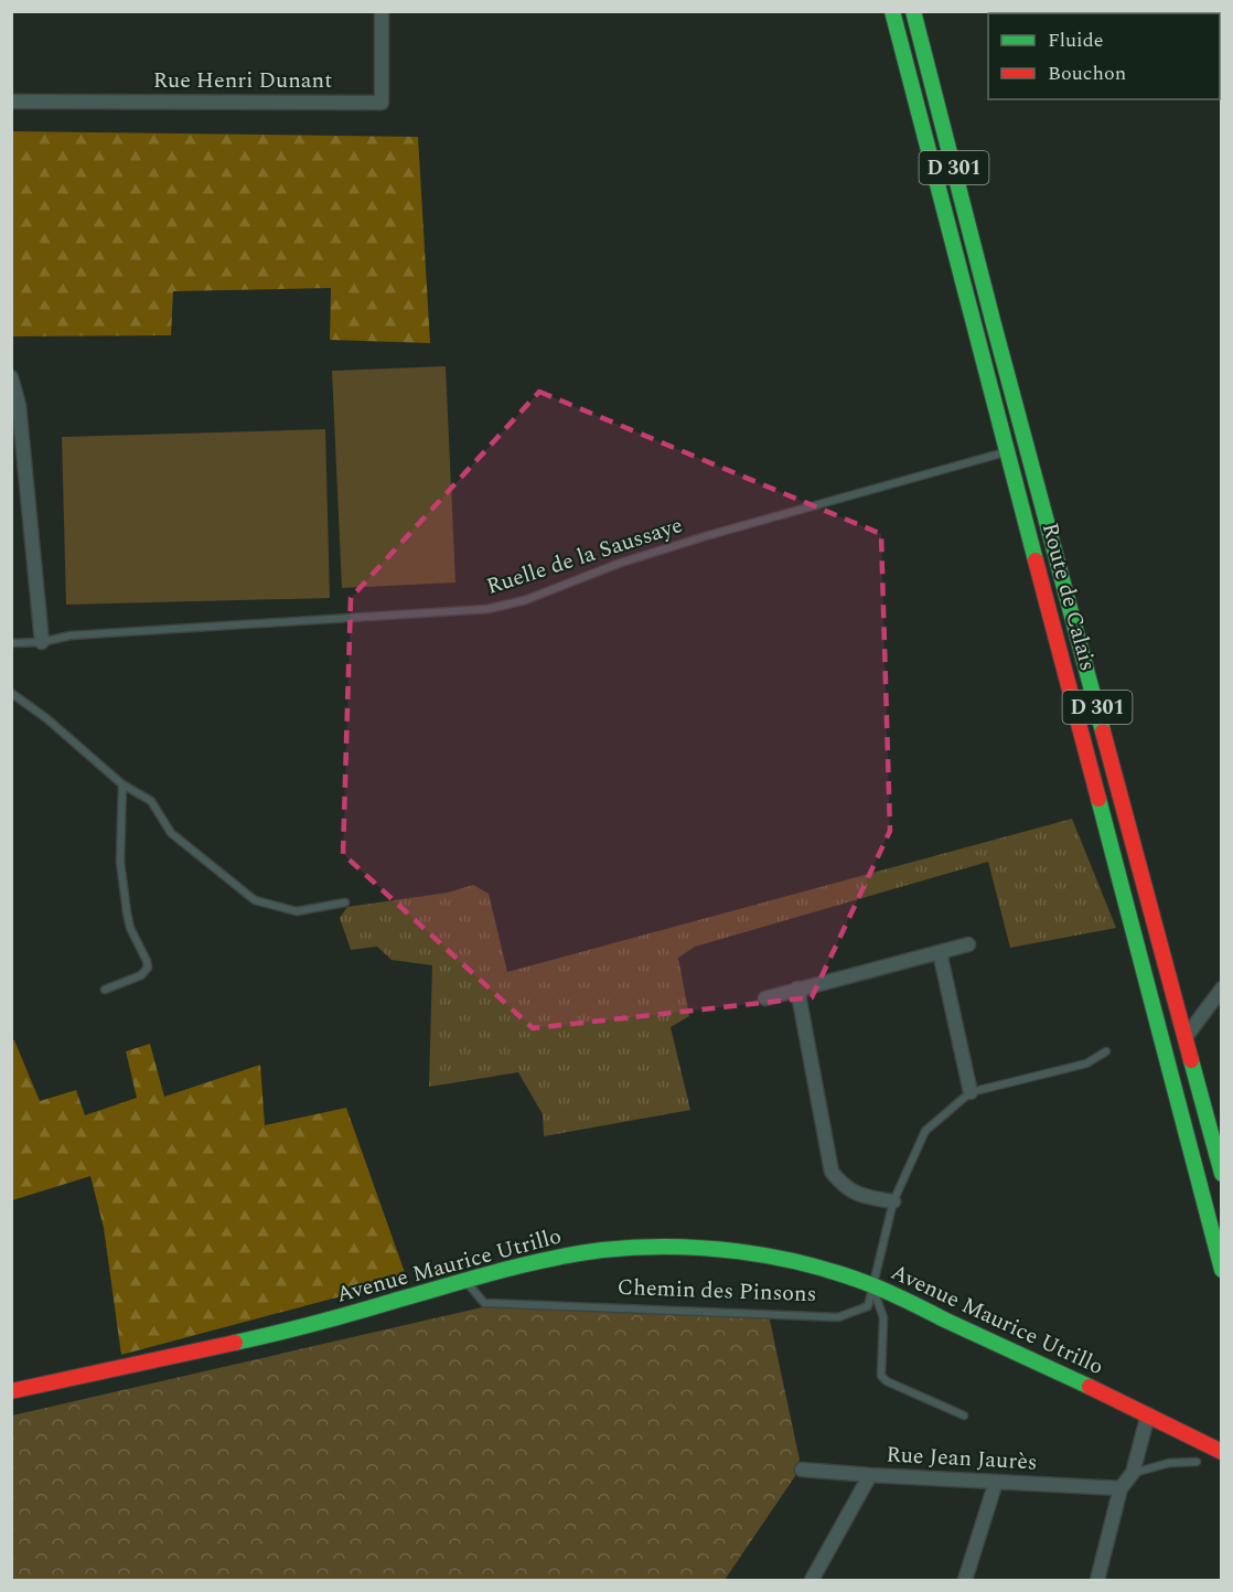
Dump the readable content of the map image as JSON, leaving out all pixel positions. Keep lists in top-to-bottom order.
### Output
{
  "streets": {
    "main road": ["D 301", "Route de Calais", "Avenue Maurice Utrillo"],
    "street": ["Rue Henri Dunant", "Rue Jean Jaurès"],
    "lane": ["Ruelle de la Saussaye", "Chemin des Pinsons"]
  },
  "crossings": [
    ["Ruelle de la Saussaye", "Route de Calais"],
    ["Avenue Maurice Utrillo", "Chemin des Pinsons"]
  ],
  "legend": ["Fluide", "Bouchon"]
}
